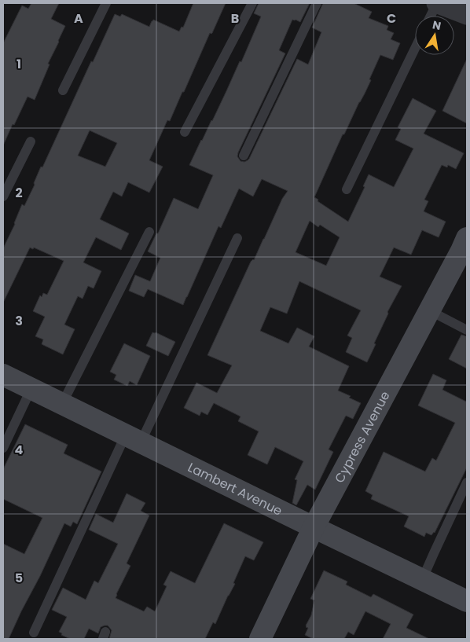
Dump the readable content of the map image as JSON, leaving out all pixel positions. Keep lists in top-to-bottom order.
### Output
{
  "streets": {
    "street": ["Cypress Avenue", "Lambert Avenue"]
  },
  "crossings": [
    ["Cypress Avenue", "Lambert Avenue"]
  ],
  "north": "top",
  "grid": {
    "columns": ["A", "B", "C"],
    "rows": [
      "1",
      "2",
      "3",
      "4",
      "5"
    ]
  }
}
